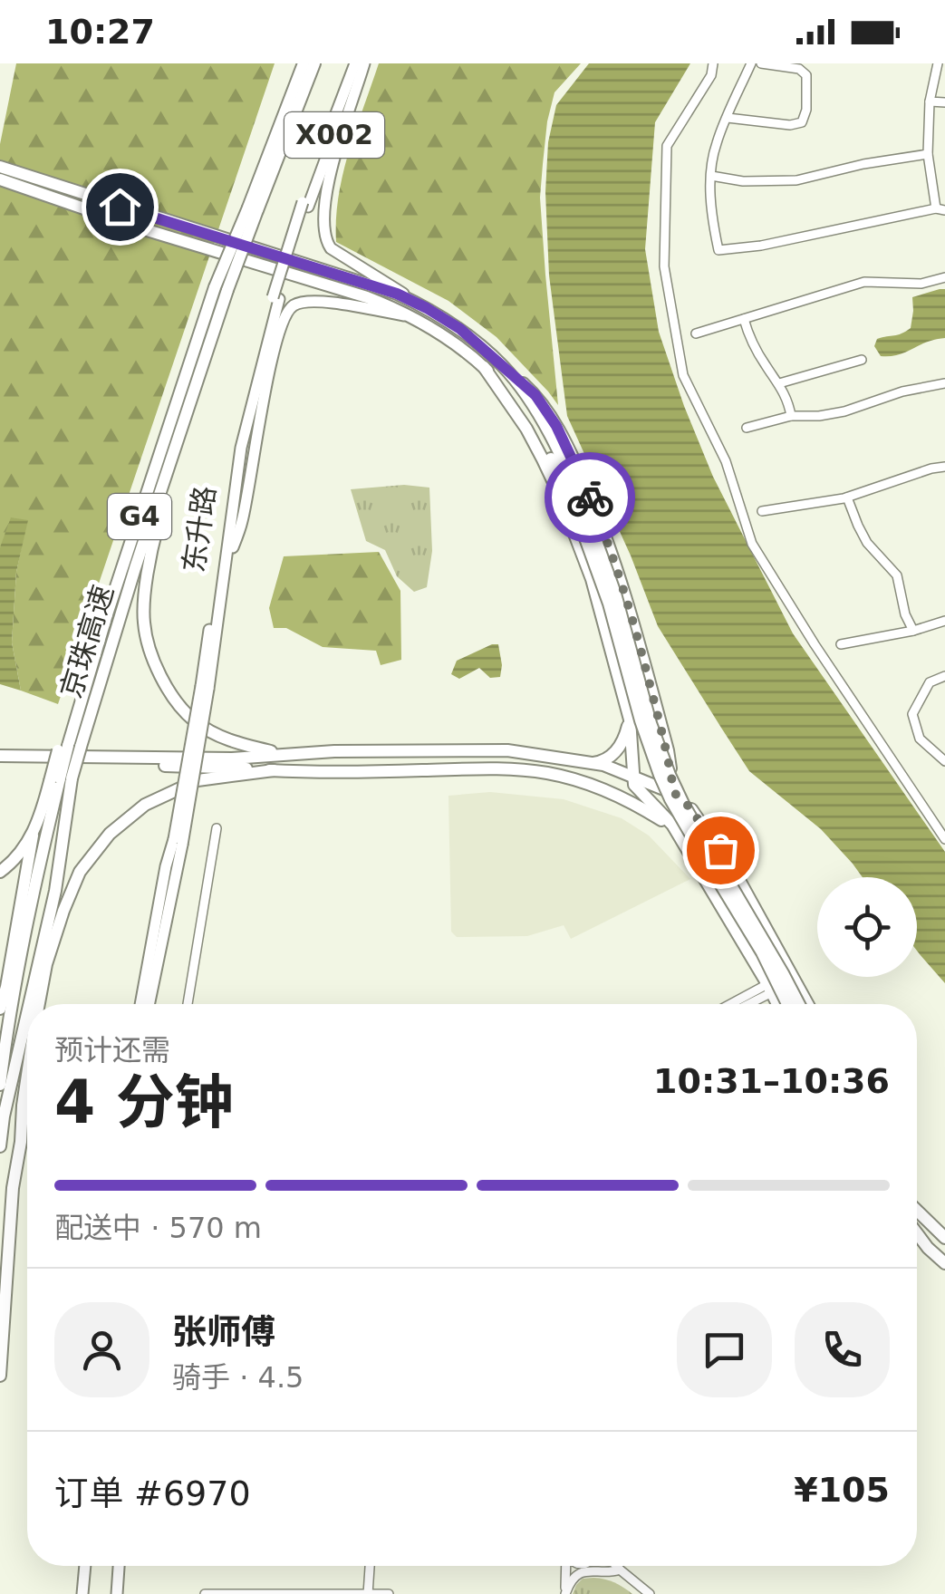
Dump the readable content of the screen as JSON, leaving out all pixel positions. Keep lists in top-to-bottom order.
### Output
{
  "streets": {
    "highway": ["G4", "京珠高速"],
    "main road": ["X002", "东升路"]
  },
  "page": {
    "status": "10:27",
    "heading": ["4 分钟", "预计还需", "10:31–10:36"],
    "panel": [
      "张师傅",
      "骑手 · 4.5",
      "订单 #6970",
      "¥105"
    ],
    "bar": "配送中 · 570 m"
  }
}
